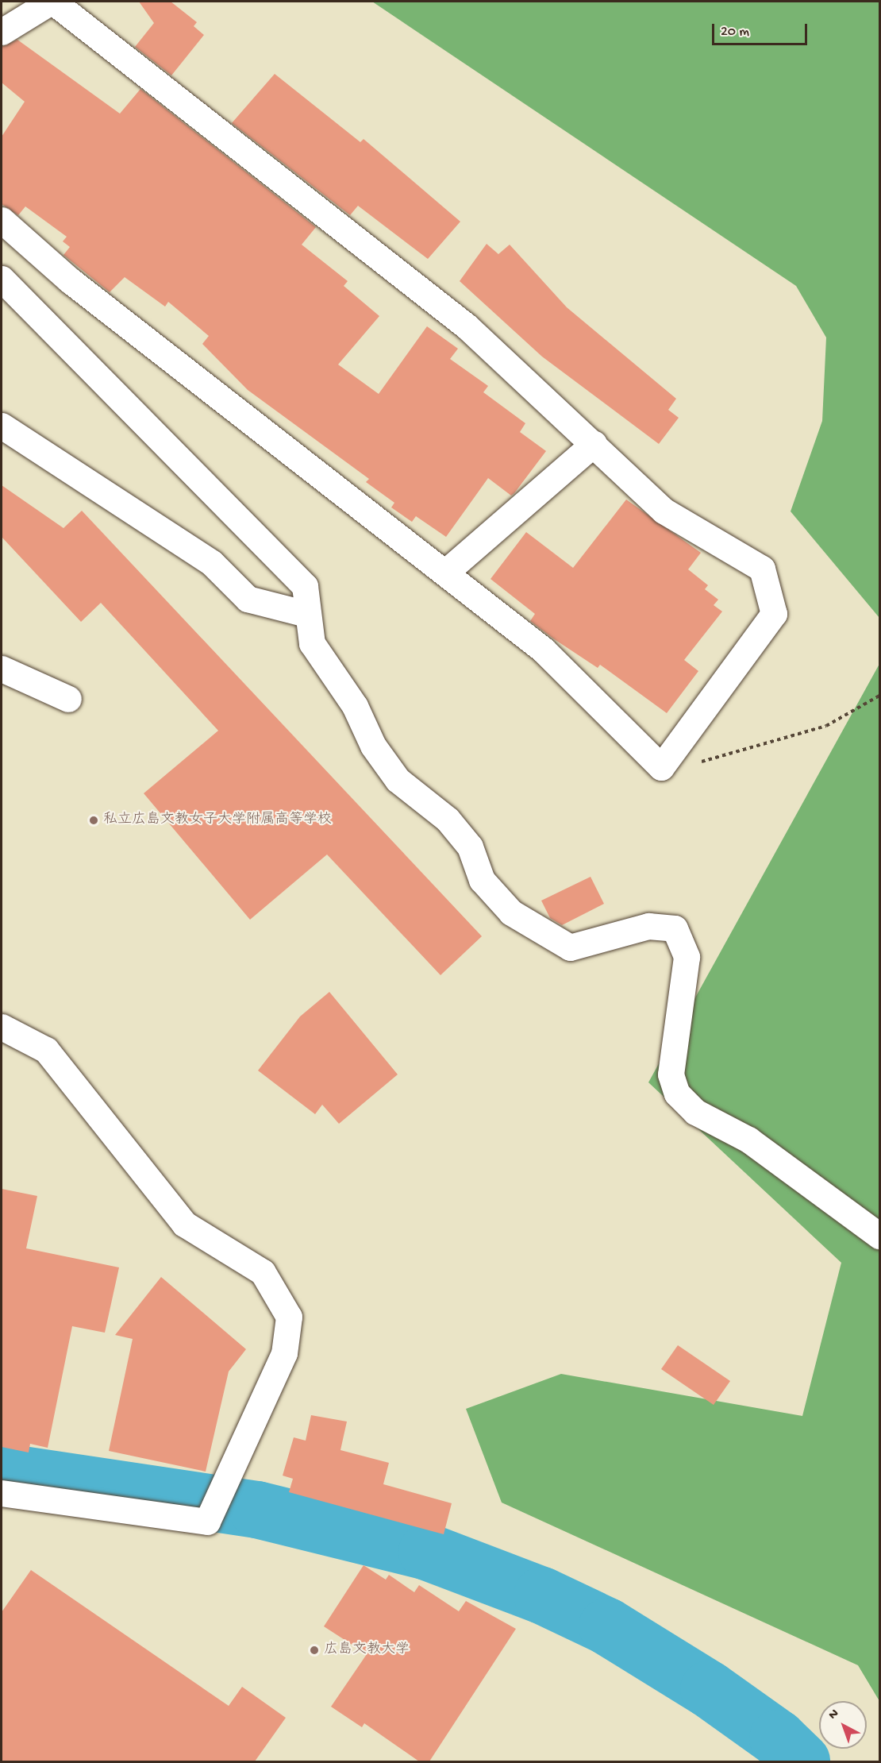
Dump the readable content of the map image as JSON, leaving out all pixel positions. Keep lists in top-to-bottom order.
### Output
{
  "places": ["私立広島文教女子大学附属高等学校", "広島文教大学"],
  "scale_bar": "20 m",
  "north": "top left"
}
